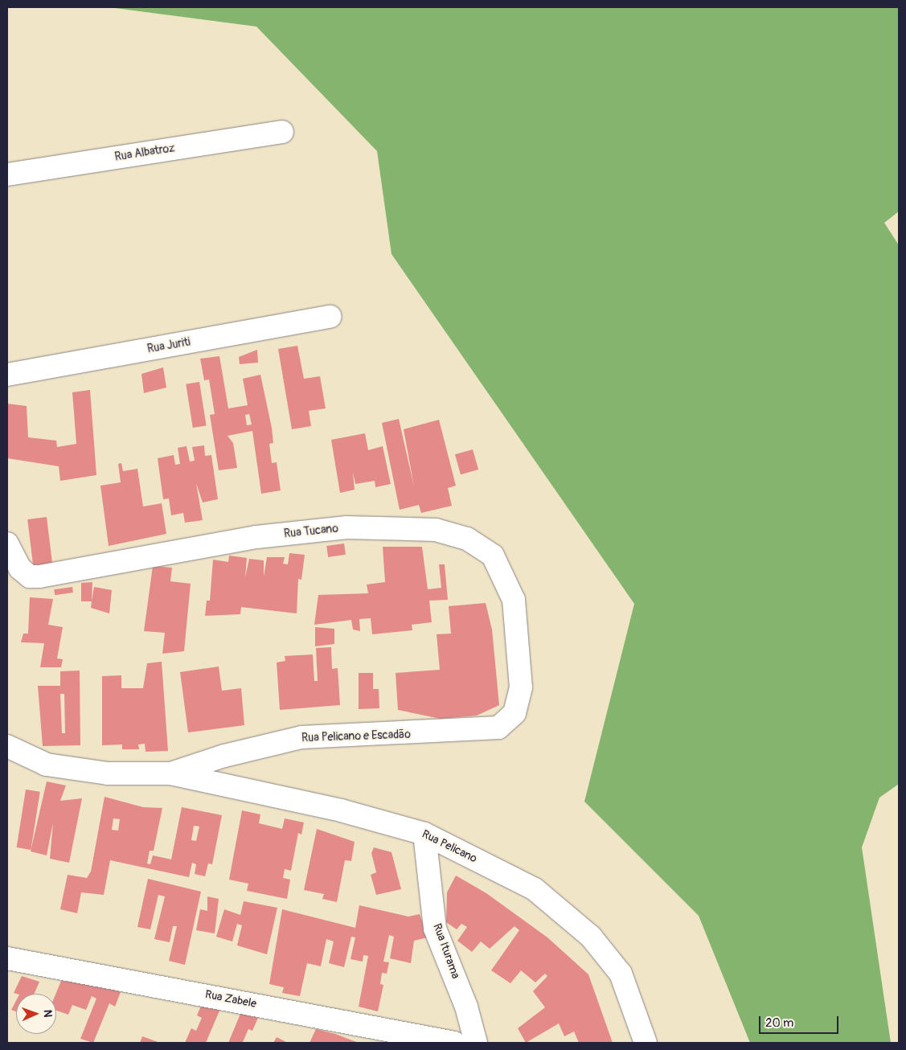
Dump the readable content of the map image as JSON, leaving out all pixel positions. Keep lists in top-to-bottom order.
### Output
{
  "streets": {
    "street": [
      "Rua Albatroz",
      "Rua Juriti",
      "Rua Tucano",
      "Rua Pelicano e Escadão",
      "Rua Pelicano",
      "Rua Iturama",
      "Rua Zabele"
    ]
  },
  "crossings": [
    ["Rua Tucano", "Rua Pelicano e Escadão"],
    ["Rua Pelicano e Escadão", "Rua Pelicano"],
    ["Rua Pelicano", "Rua Iturama"]
  ],
  "scale_bar": "20 m",
  "north": "right"
}
